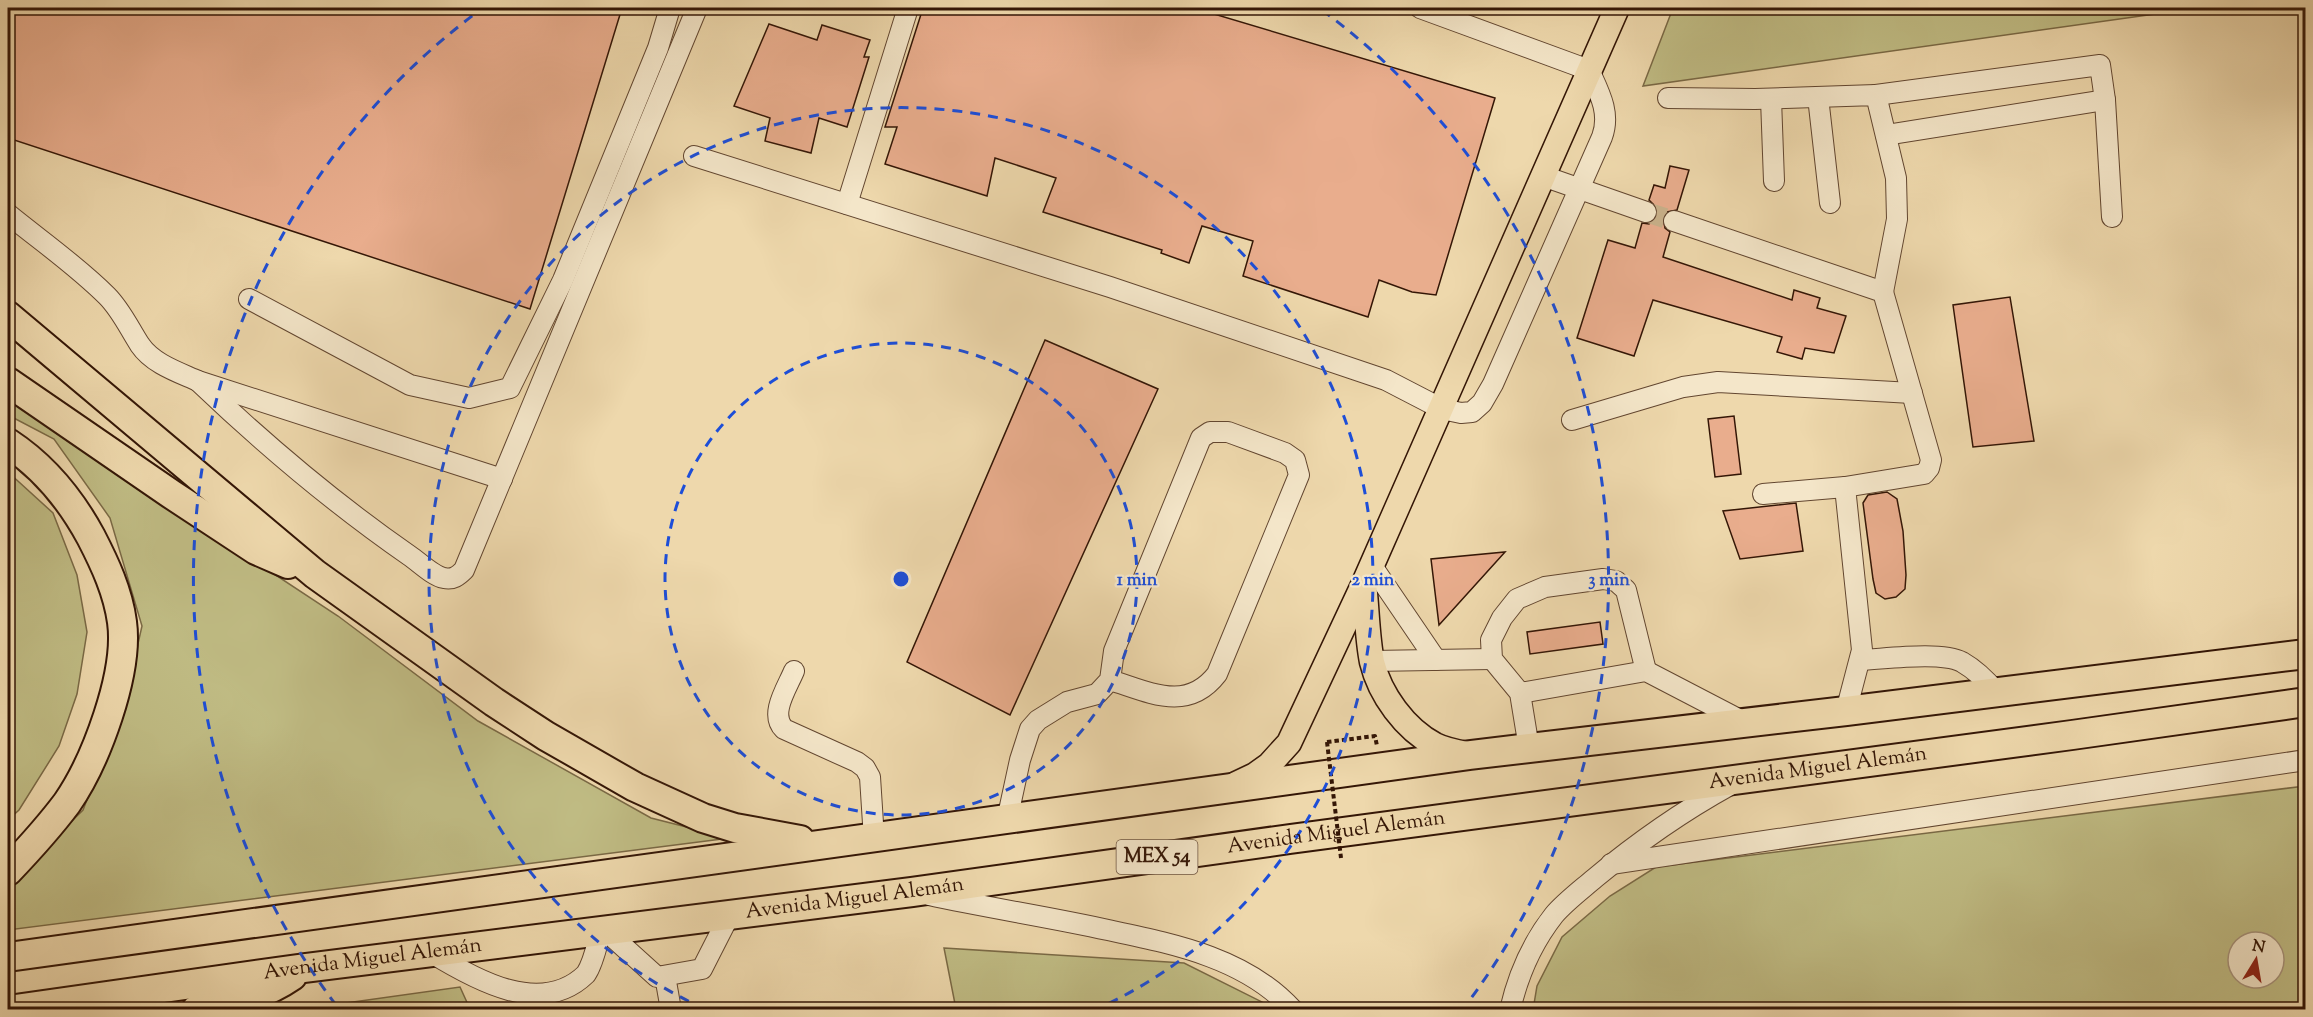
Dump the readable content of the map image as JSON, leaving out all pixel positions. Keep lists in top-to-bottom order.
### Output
{
  "streets": {
    "highway": ["Avenida Miguel Alemán", "MEX 54"]
  },
  "north": "top",
  "rings": ["1 min", "2 min", "3 min"]
}
